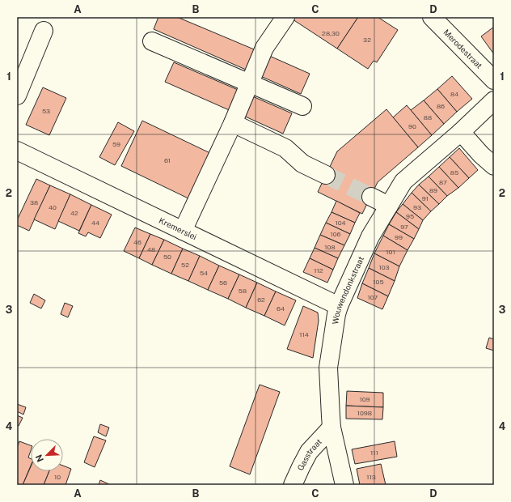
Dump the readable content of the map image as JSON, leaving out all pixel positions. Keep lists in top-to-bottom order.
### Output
{
  "streets": {
    "street": [
      "Merodestraat",
      "Kremerslei",
      "Wouwendonkstraat",
      "Gasstraat"
    ]
  },
  "crossings": [
    ["Kremerslei", "Wouwendonkstraat"],
    ["Wouwendonkstraat", "Gasstraat"]
  ],
  "house_numbers": [
    "28,30",
    "32",
    "84",
    "86",
    "53",
    "88",
    "90",
    "59",
    "61",
    "85",
    "87",
    "89",
    "91",
    "38",
    "40",
    "93",
    "42",
    "95",
    "44",
    "104",
    "97",
    "106",
    "99",
    "46",
    "108",
    "48",
    "101",
    "50",
    "52",
    "103",
    "112",
    "54",
    "105",
    "56",
    "58",
    "107",
    "62",
    "64",
    "114",
    "109",
    "109B",
    "111",
    "10",
    "113"
  ],
  "north": "bottom left",
  "grid": {
    "columns": [
      "A",
      "B",
      "C",
      "D"
    ],
    "rows": [
      "1",
      "2",
      "3",
      "4"
    ]
  }
}
